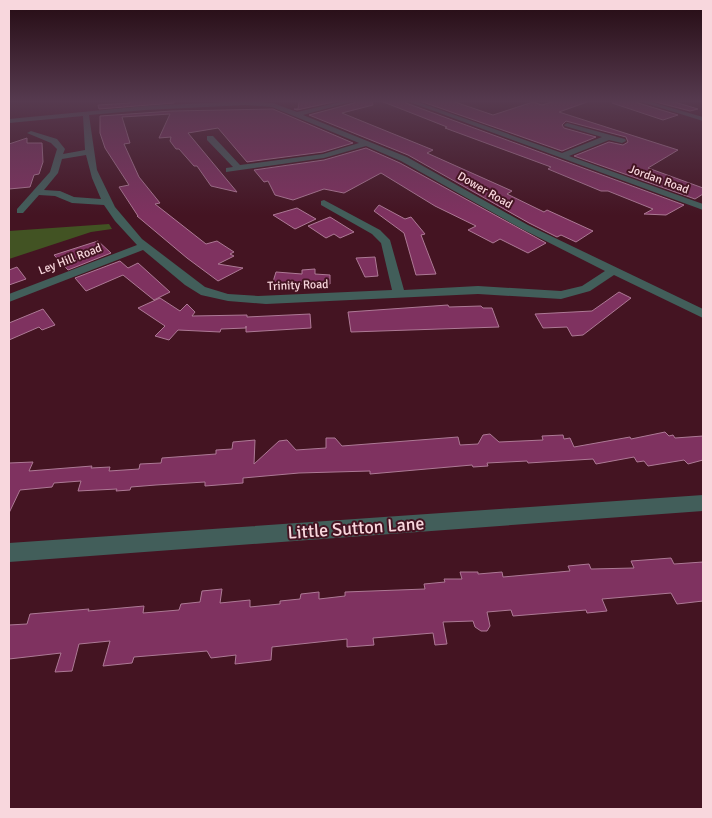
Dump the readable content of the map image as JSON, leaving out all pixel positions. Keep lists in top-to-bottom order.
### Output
{
  "streets": {
    "street": [
      "Jordan Road",
      "Dower Road",
      "Ley Hill Road",
      "Trinity Road",
      "Little Sutton Lane"
    ]
  },
  "crossings": [
    ["Dower Road", "Trinity Road"],
    ["Ley Hill Road", "Trinity Road"]
  ]
}
